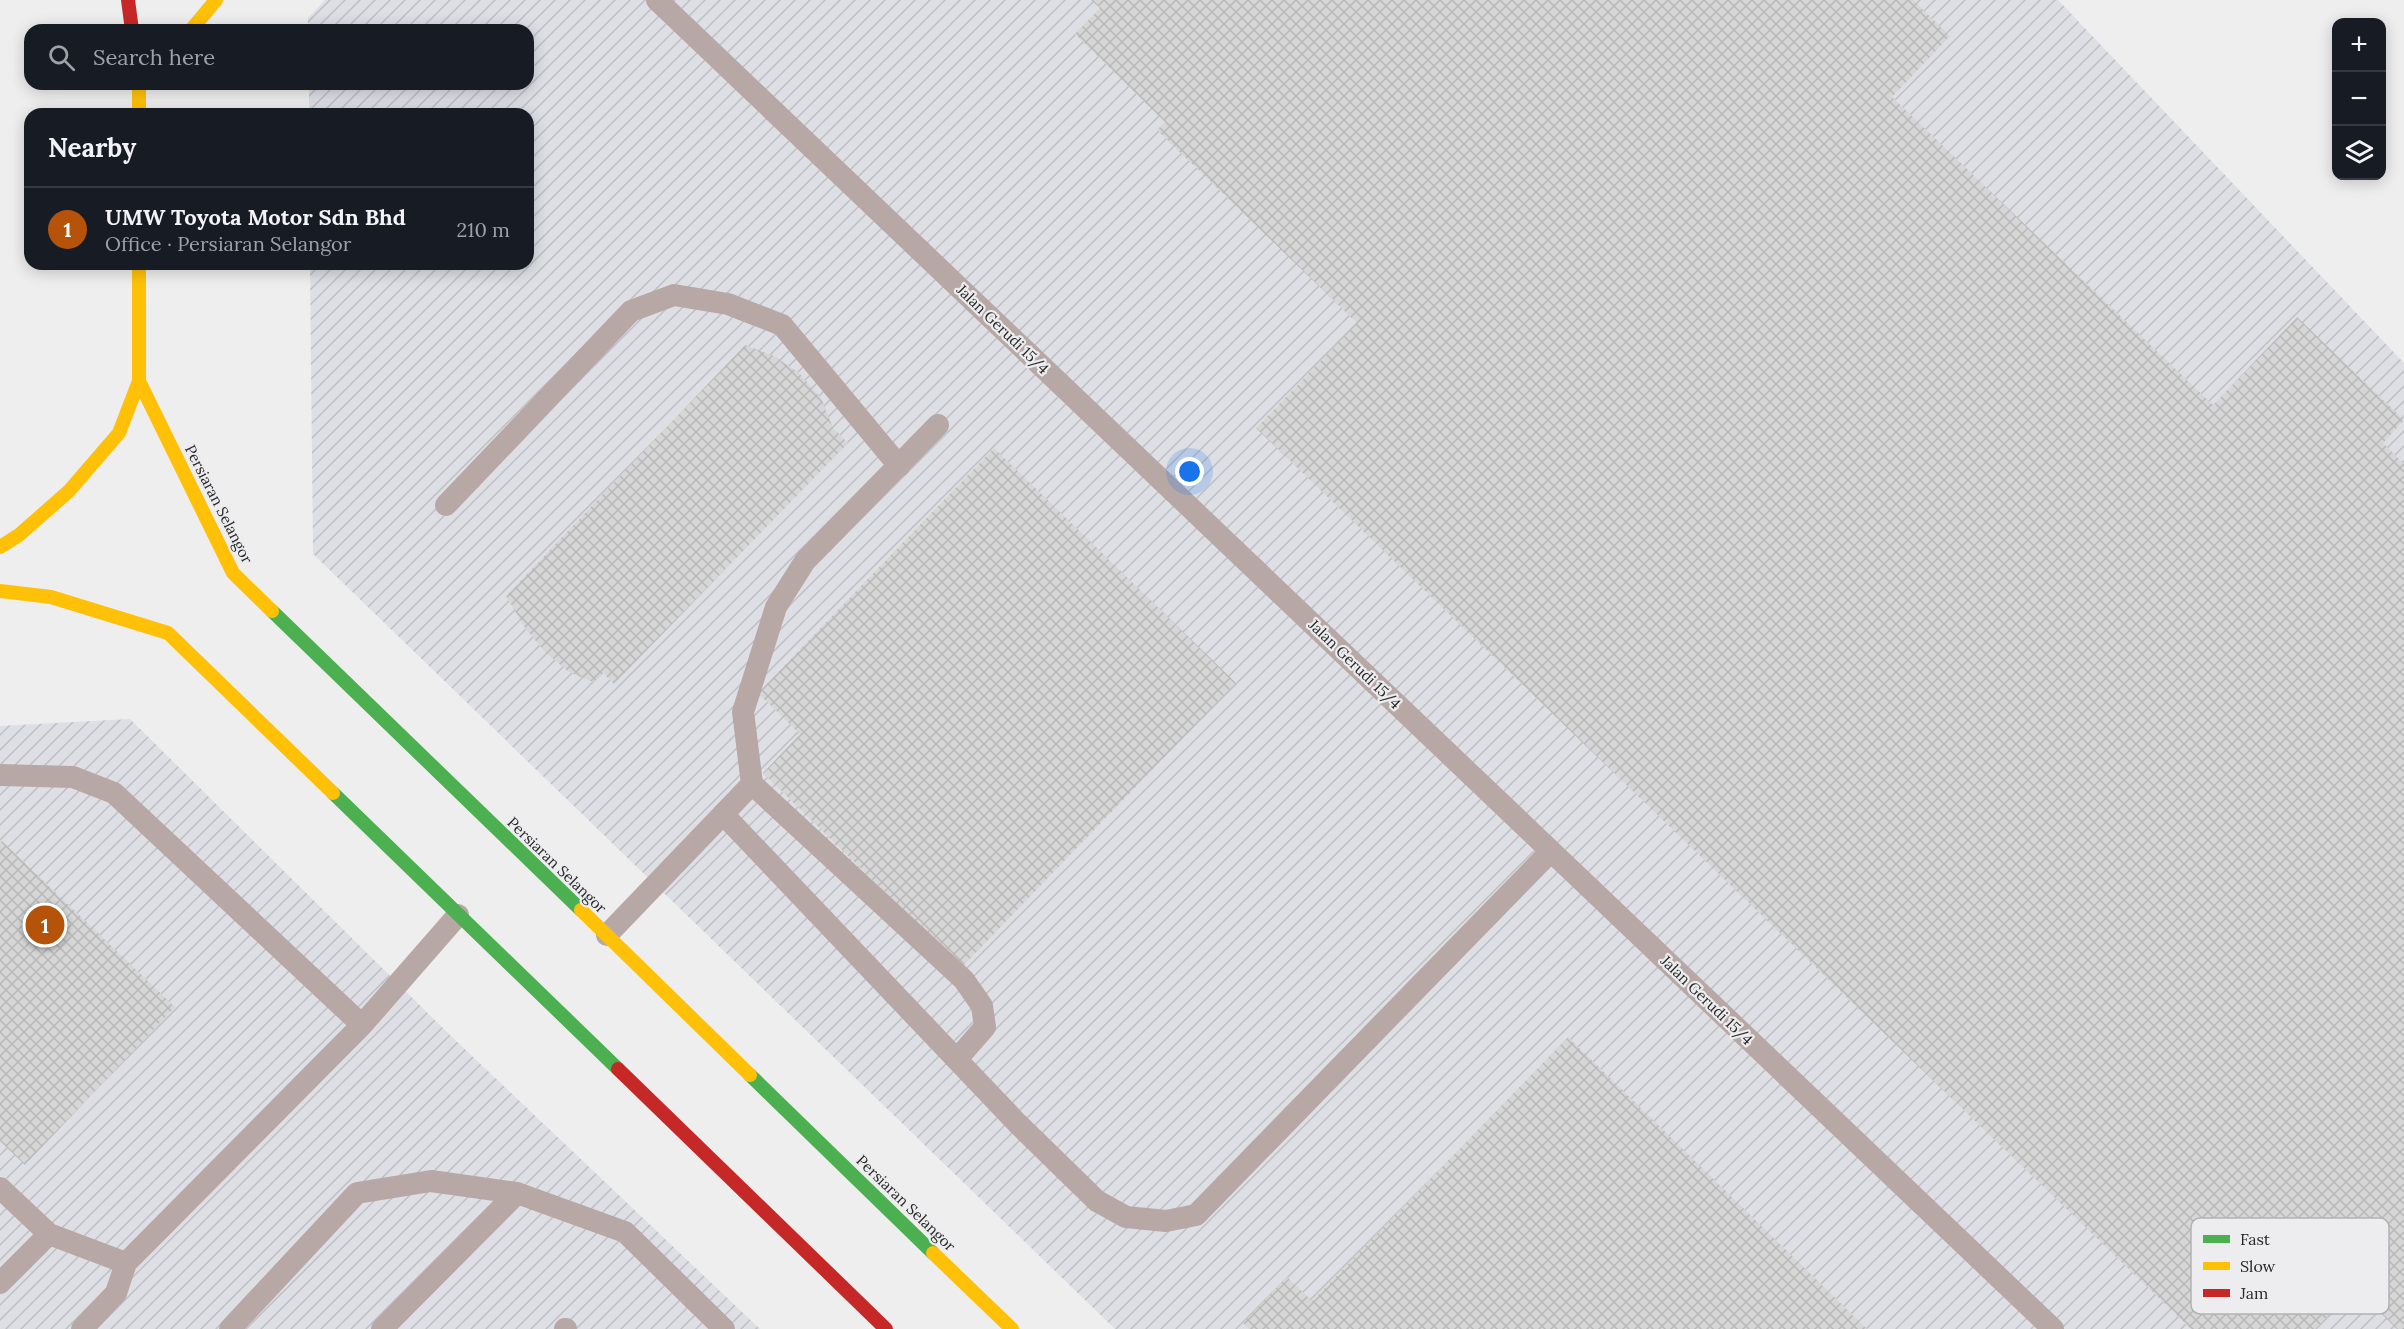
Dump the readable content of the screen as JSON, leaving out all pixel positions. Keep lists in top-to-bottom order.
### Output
{
  "streets": {
    "main road": ["Persiaran Selangor"],
    "lane": ["Jalan Gerudi 15/4"]
  },
  "legend": ["Fast", "Slow", "Jam"],
  "page": {
    "map_buttons": ["+", "−"],
    "search": "Search here",
    "heading": "Nearby",
    "list": [
      {
        "mark": "1",
        "name": "UMW Toyota Motor Sdn Bhd",
        "note": "Office · Persiaran Selangor",
        "value": "210 m"
      }
    ],
    "pins": "1"
  }
}
